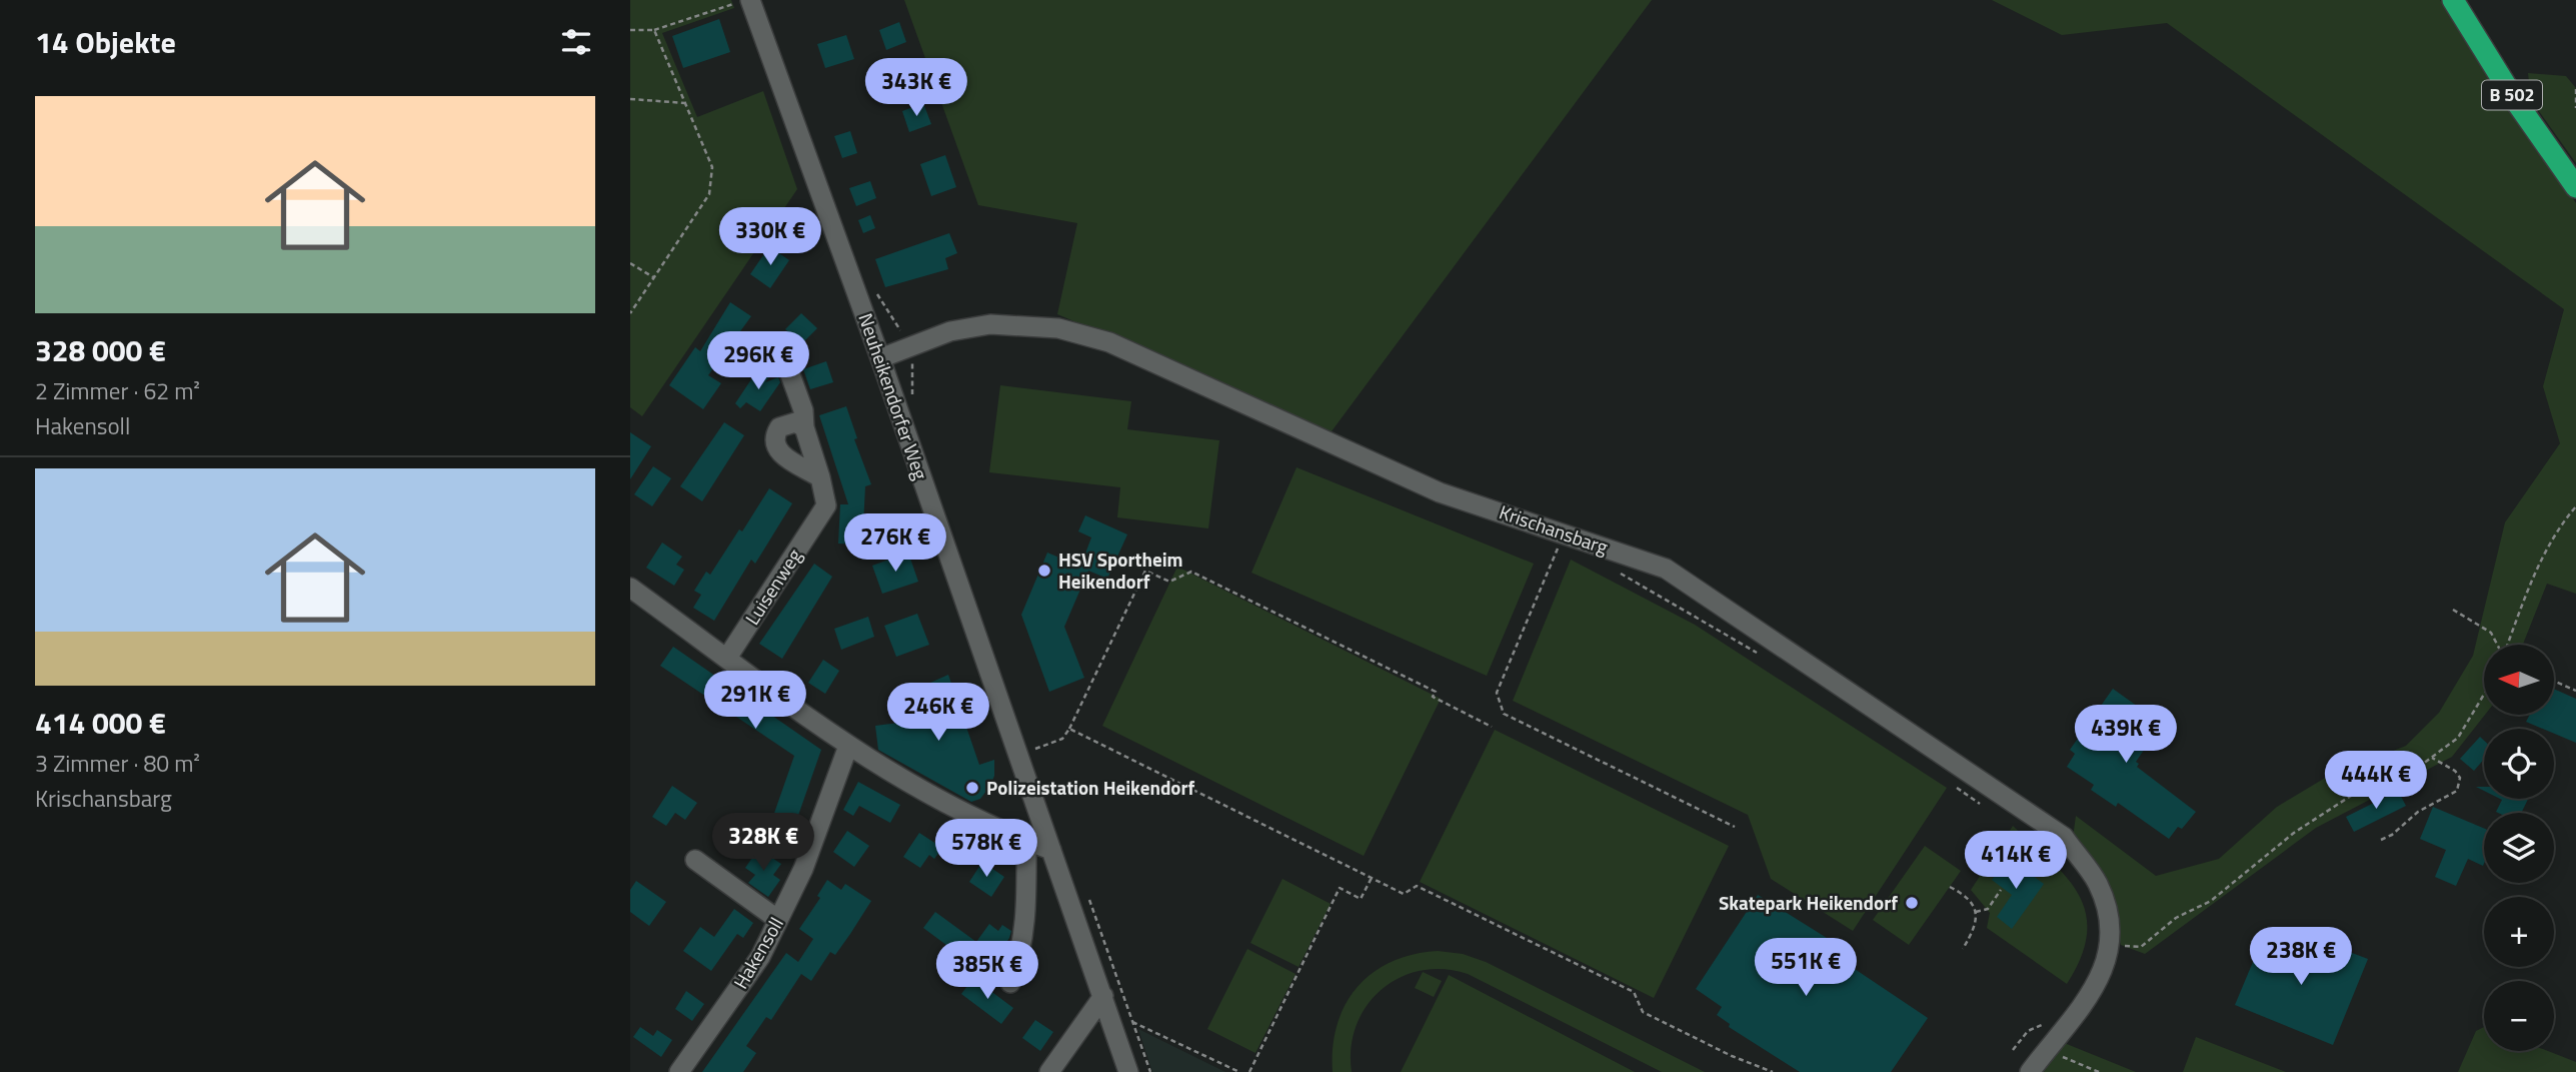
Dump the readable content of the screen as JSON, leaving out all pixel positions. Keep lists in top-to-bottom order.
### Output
{
  "streets": {
    "highway": ["B 502"],
    "street": [
      "Neuheikendorfer Weg",
      "Krischansbarg",
      "Luisenweg",
      "Hakensoll"
    ]
  },
  "crossings": [
    ["Neuheikendorfer Weg", "Krischansbarg"]
  ],
  "places": ["HSV Sportheim Heikendorf", "Polizeistation Heikendorf", "Skatepark Heikendorf"],
  "north": "left",
  "page": {
    "heading": "14 Objekte",
    "price": [
      "343K €",
      "330K €",
      "296K €",
      "276K €",
      "291K €",
      "246K €",
      "439K €",
      "444K €",
      "328K €",
      "578K €",
      "414K €",
      "238K €",
      "551K €",
      "385K €"
    ],
    "list": [
      {
        "name": "328 000 €",
        "note": "2 Zimmer · 62 m² · Hakensoll"
      },
      {
        "name": "414 000 €",
        "note": "3 Zimmer · 80 m² · Krischansbarg"
      }
    ],
    "map_buttons": ["+", "−"]
  }
}
